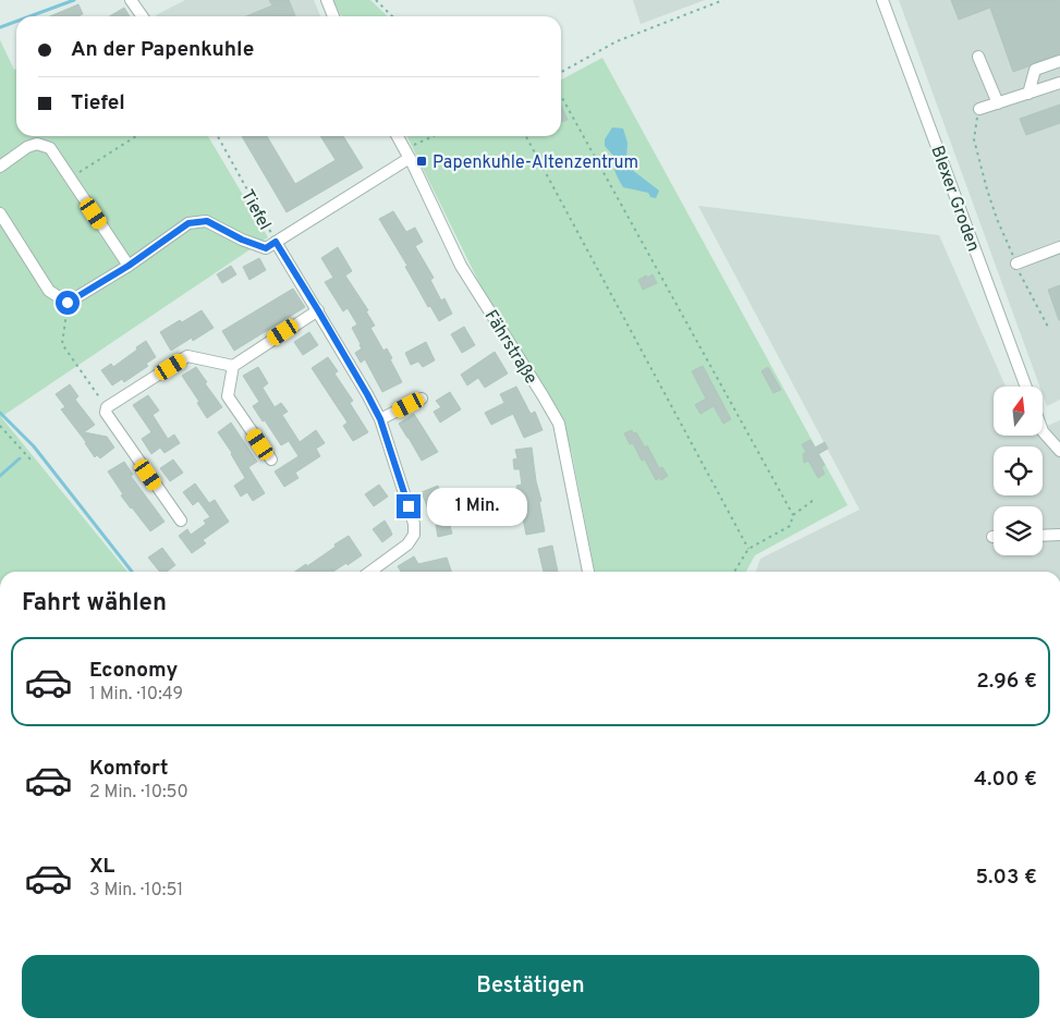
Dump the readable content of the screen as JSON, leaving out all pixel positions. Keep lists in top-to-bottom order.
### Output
{
  "streets": {
    "street": ["Blexer Groden", "Tiefel", "Fährstraße"]
  },
  "places": {
    "transit": ["Papenkuhle-Altenzentrum"]
  },
  "north": "top",
  "page": {
    "banner": ["An der Papenkuhle", "Tiefel"],
    "bubble": "1 Min.",
    "heading": "Fahrt wählen",
    "list": [
      {
        "name": "Economy",
        "note": "1 Min. · 10:49",
        "value": "2.96 €"
      },
      {
        "name": "Komfort",
        "note": "2 Min. · 10:50",
        "value": "4.00 €"
      },
      {
        "name": "XL",
        "note": "3 Min. · 10:51",
        "value": "5.03 €"
      }
    ],
    "buttons": "Bestätigen"
  }
}
